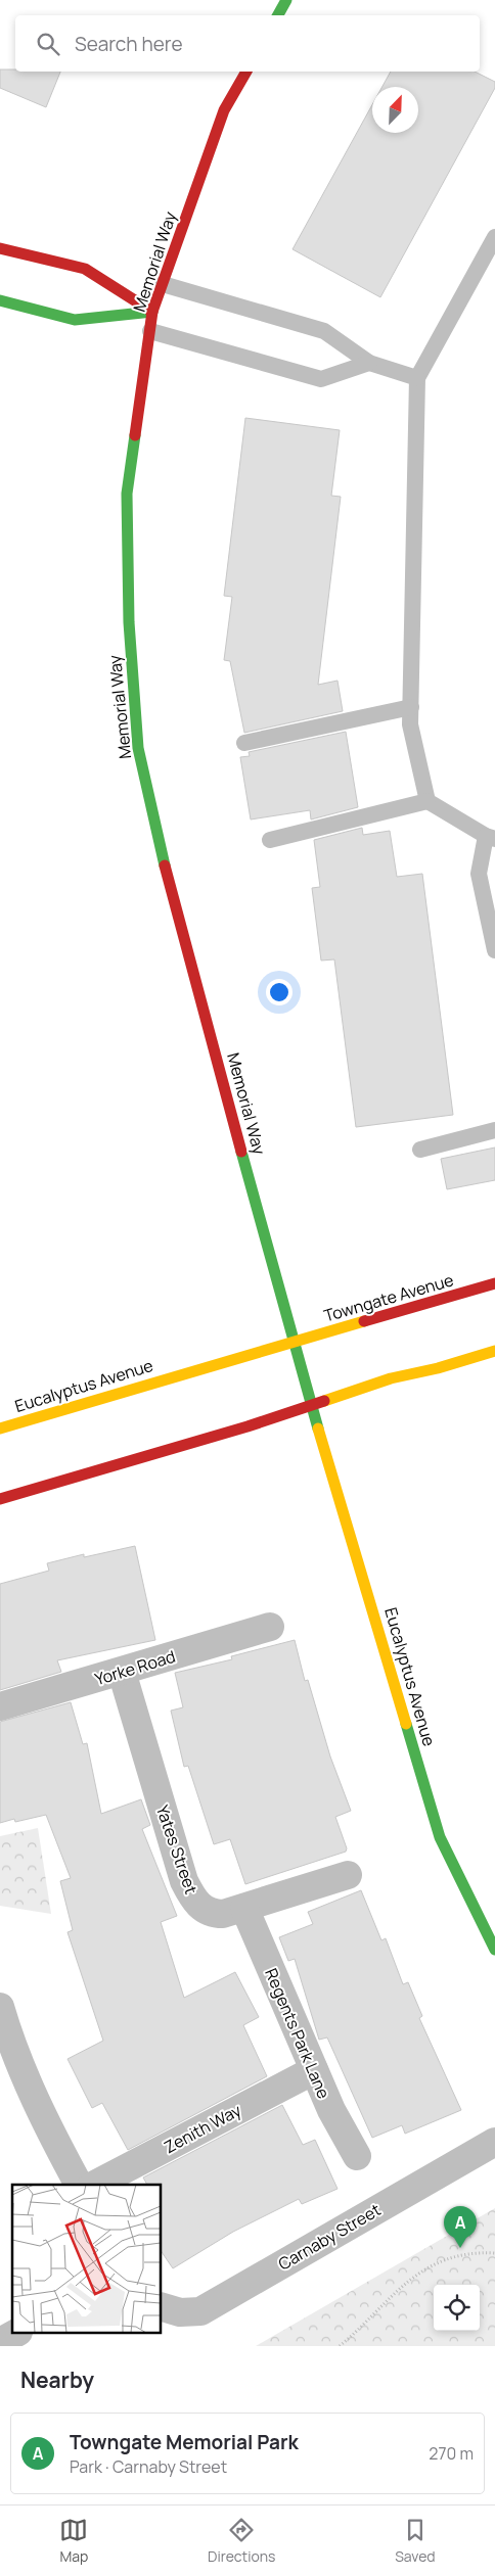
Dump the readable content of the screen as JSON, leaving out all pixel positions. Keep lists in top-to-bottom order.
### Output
{
  "streets": {
    "street": [
      "Memorial Way",
      "Towngate Avenue",
      "Eucalyptus Avenue",
      "Yorke Road",
      "Yates Street",
      "Regents Park Lane",
      "Zenith Way",
      "Carnaby Street"
    ]
  },
  "crossings": [
    ["Memorial Way", "Towngate Avenue"],
    ["Memorial Way", "Eucalyptus Avenue"],
    ["Towngate Avenue", "Eucalyptus Avenue"],
    ["Yorke Road", "Yates Street"],
    ["Yates Street", "Regents Park Lane"],
    ["Regents Park Lane", "Zenith Way"]
  ],
  "north": "top right",
  "page": {
    "search": "Search here",
    "pins": "A",
    "heading": "Nearby",
    "list": [
      {
        "mark": "A",
        "name": "Towngate Memorial Park",
        "note": "Park · Carnaby Street",
        "value": "270 m"
      }
    ],
    "nav": ["Map", "Directions", "Saved"]
  }
}
